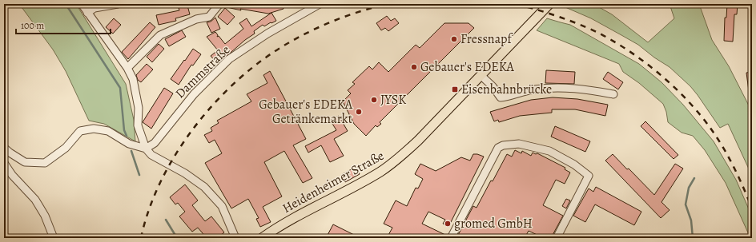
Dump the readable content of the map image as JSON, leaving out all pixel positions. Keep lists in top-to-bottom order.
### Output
{
  "streets": {
    "main road": ["Heidenheimer Straße"],
    "street": ["Dammstraße"]
  },
  "places": {
    "other": [
      "Fressnapf",
      "Gebauer's EDEKA",
      "JYSK",
      "Gebauer's EDEKA Getränkemarkt",
      "gromed GmbH"
    ],
    "transit": ["Eisenbahnbrücke"]
  },
  "scale_bar": "100 m"
}
